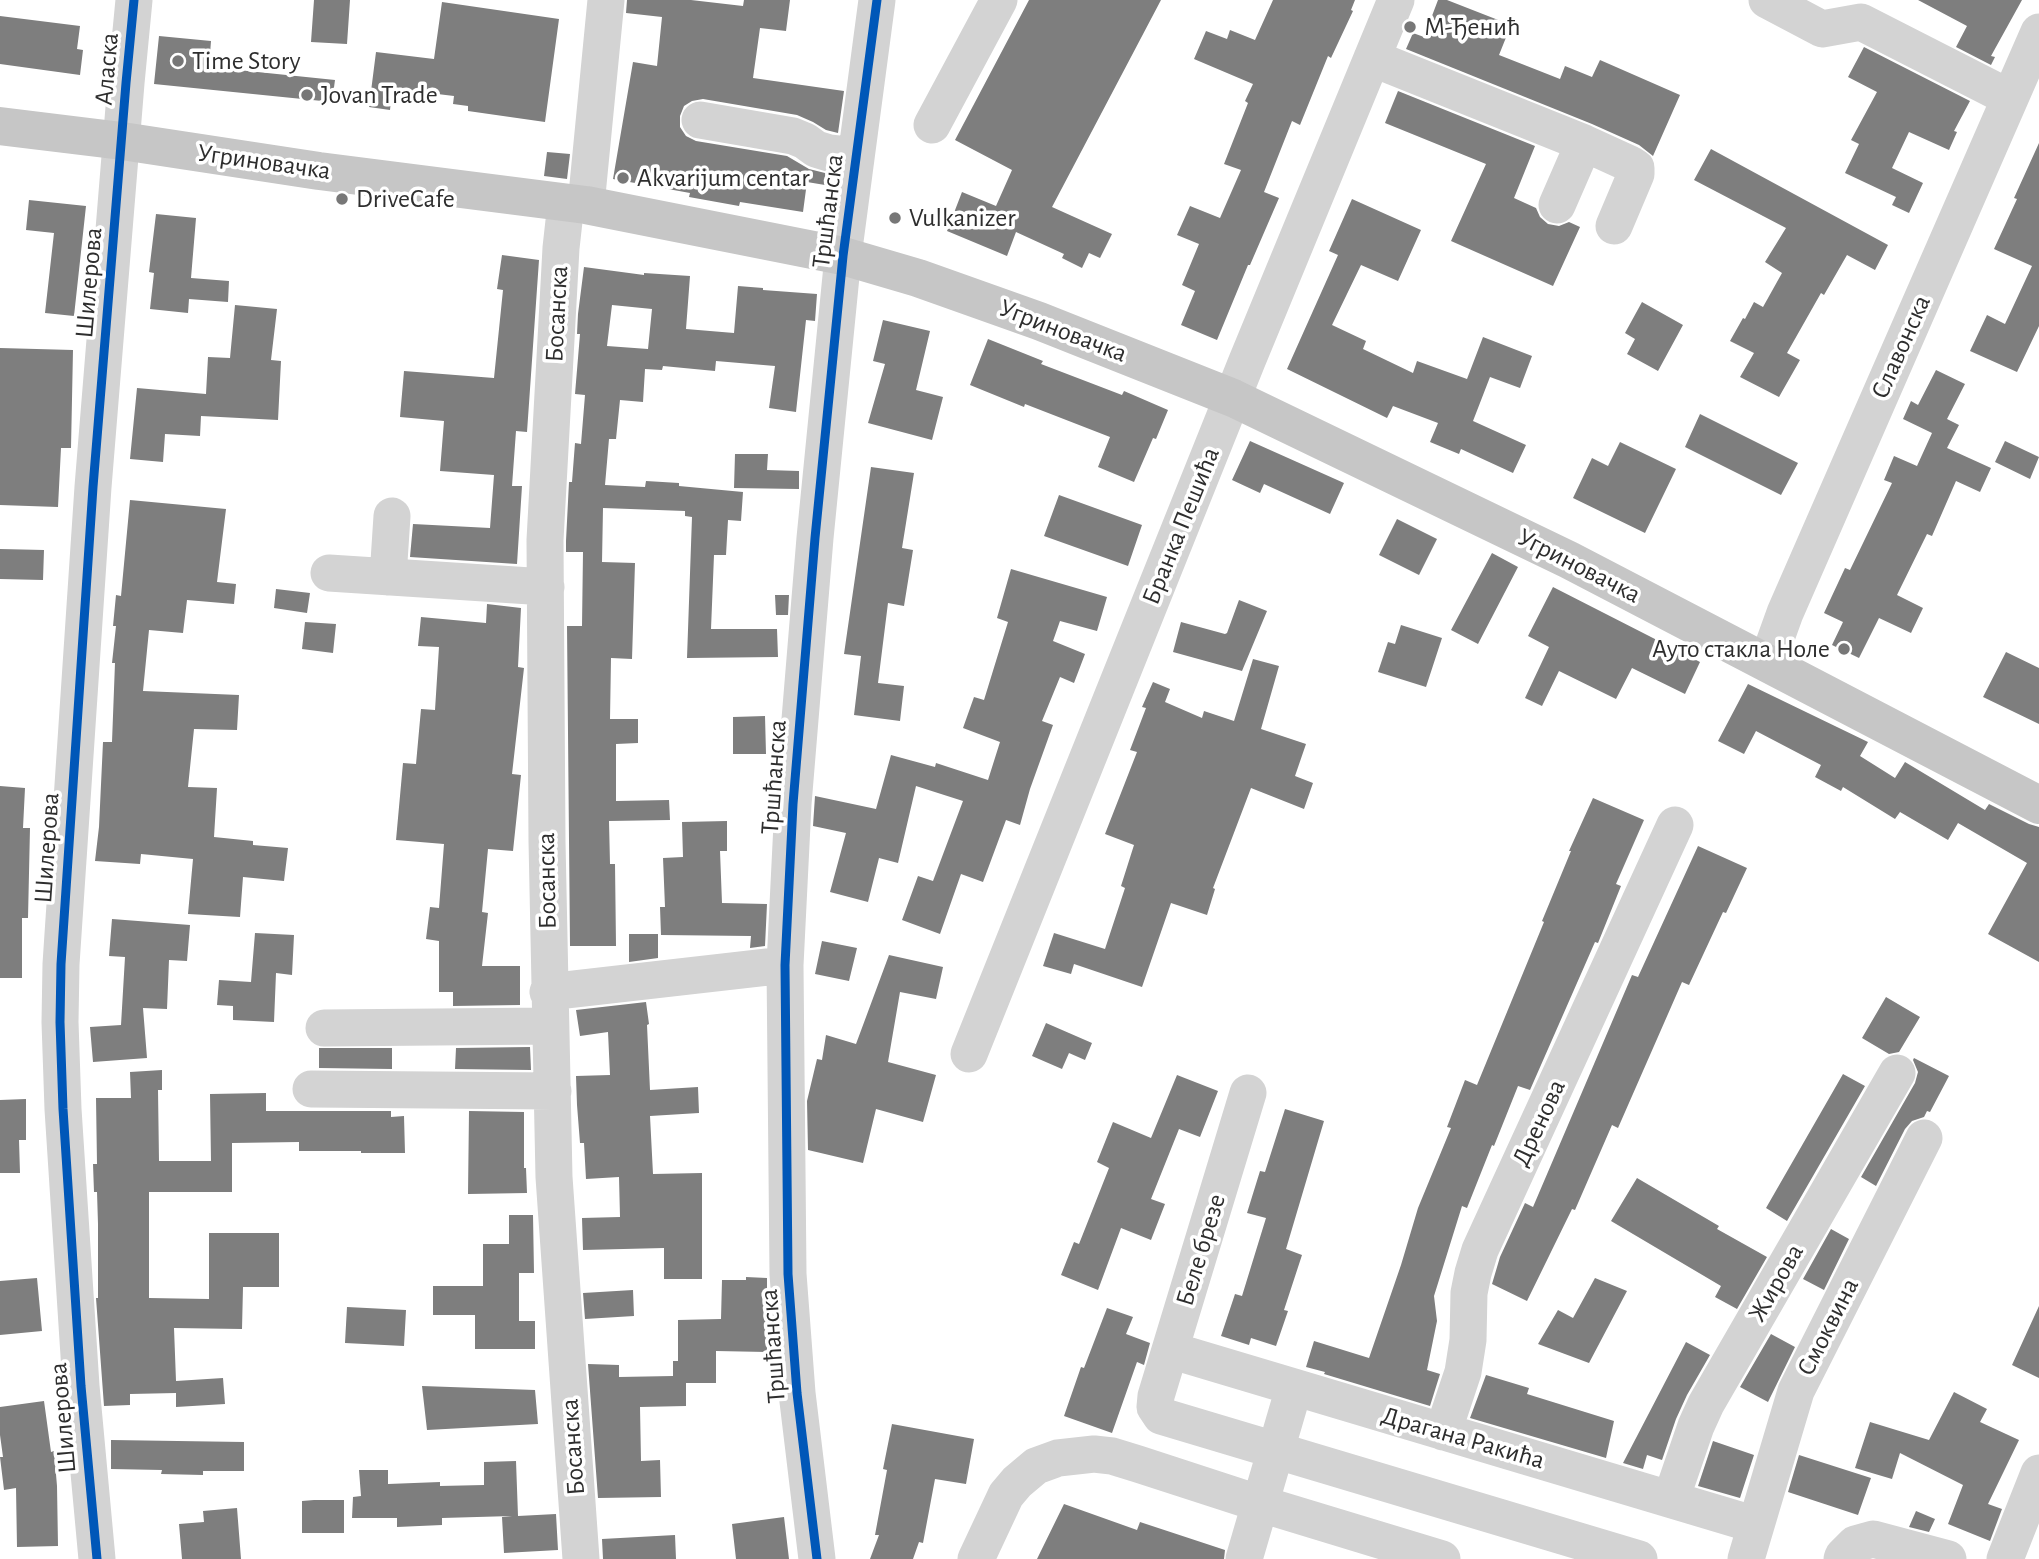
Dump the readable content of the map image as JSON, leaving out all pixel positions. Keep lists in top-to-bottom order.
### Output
{
  "streets": {
    "main road": ["Угриновачка"],
    "street": [
      "Аласка",
      "Тршћанска",
      "Шилерова",
      "Босанска",
      "Славонска",
      "Бранка Пешића",
      "Дренова",
      "Беле брезе",
      "Жирова",
      "Смоквина",
      "Драгана Ракића"
    ]
  },
  "crossings": [
    ["Аласка", "Угриновачка"],
    ["Аласка", "Шилерова"],
    ["Угриновачка", "Тршћанска"],
    ["Угриновачка", "Шилерова"],
    ["Угриновачка", "Босанска"],
    ["Угриновачка", "Славонска"],
    ["Угриновачка", "Бранка Пешића"],
    ["Дренова", "Драгана Ракића"],
    ["Беле брезе", "Драгана Ракића"],
    ["Жирова", "Драгана Ракића"],
    ["Смоквина", "Драгана Ракића"]
  ],
  "places": [
    "М-Ђенић",
    "Time Story",
    "Jovan Trade",
    "Akvarijum centar",
    "DriveCafe",
    "Vulkanizer",
    "Ауто стакла Ноле"
  ]
}
